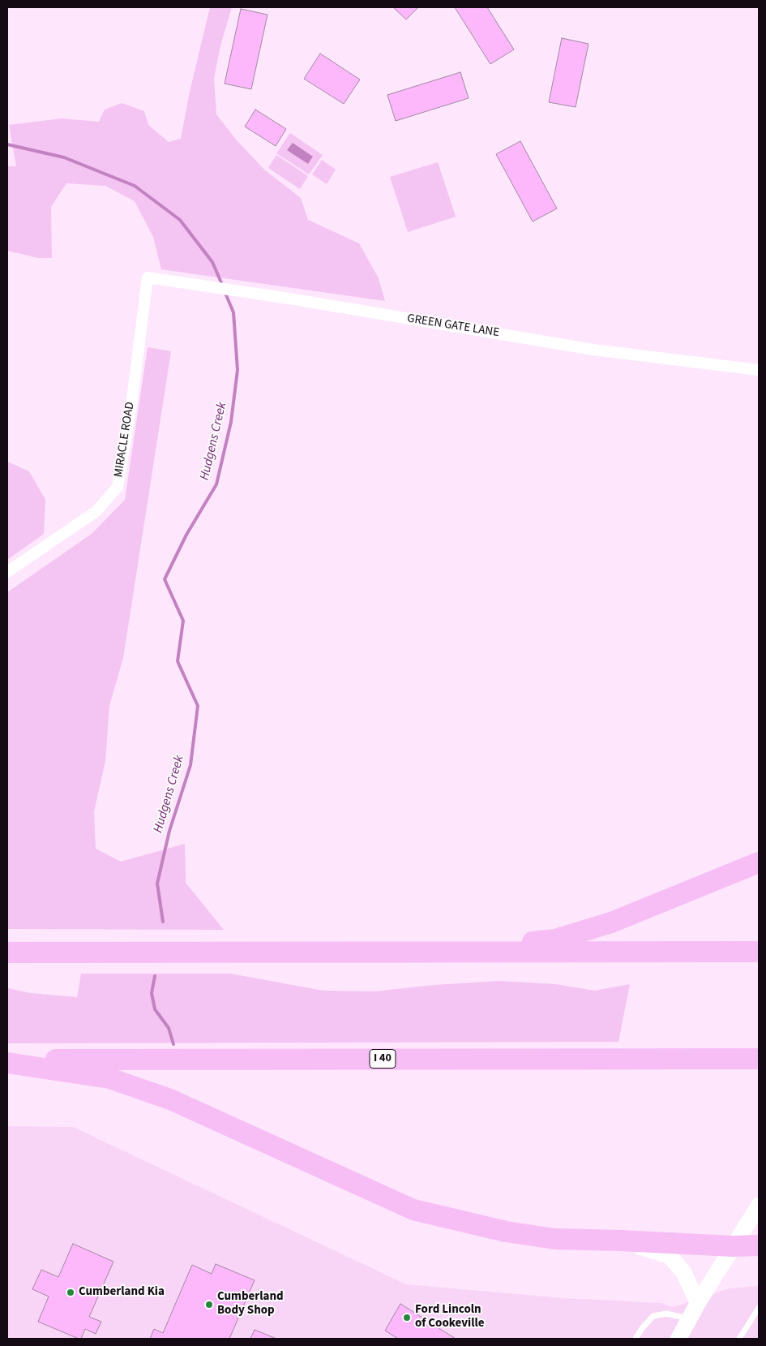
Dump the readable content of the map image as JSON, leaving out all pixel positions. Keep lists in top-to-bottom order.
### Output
{
  "streets": {
    "highway": ["I 40"],
    "street": ["GREEN GATE LANE", "MIRACLE ROAD"]
  },
  "crossings": [
    ["GREEN GATE LANE", "MIRACLE ROAD"]
  ],
  "water": ["Hudgens Creek"],
  "places": ["Cumberland Kia", "Cumberland Body Shop", "Ford Lincoln of Cookeville"]
}
